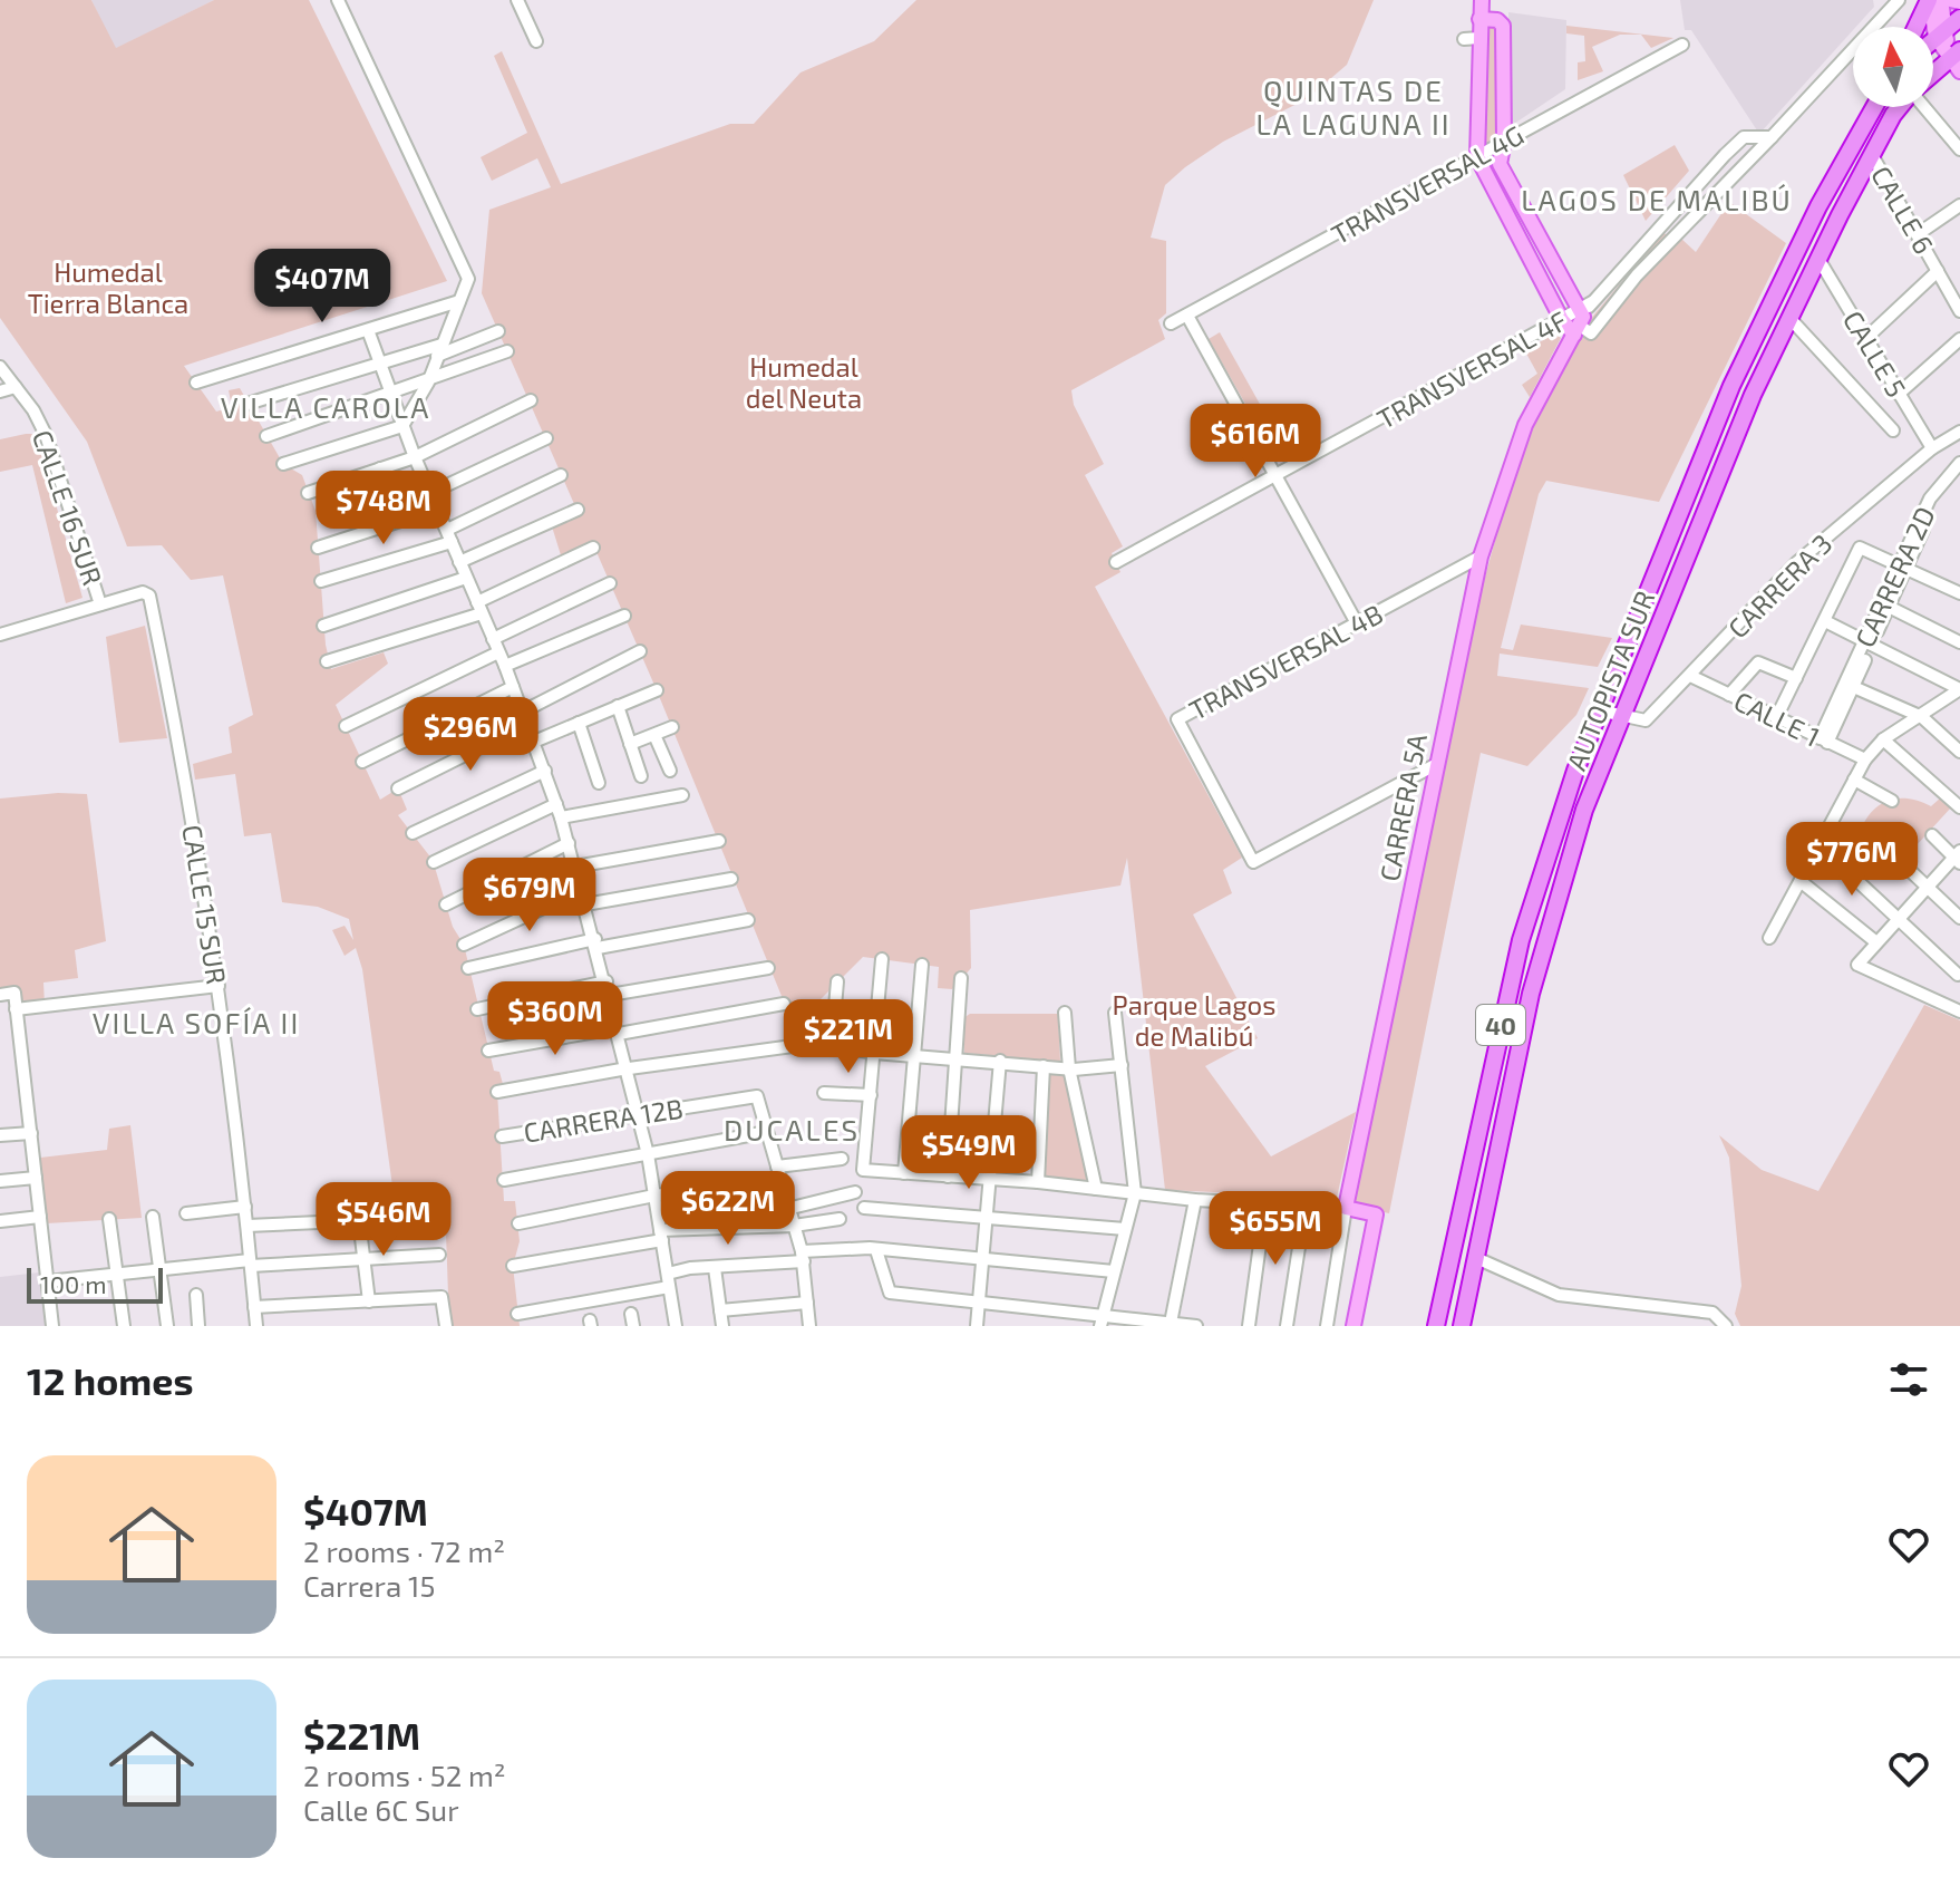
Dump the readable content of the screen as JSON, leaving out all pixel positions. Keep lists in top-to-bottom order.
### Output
{
  "streets": {
    "highway": ["AUTOPISTA SUR", "40"],
    "main road": ["CARRERA 5A"],
    "street": [
      "TRANSVERSAL 4G",
      "CALLE 6",
      "CALLE 5",
      "TRANSVERSAL 4F",
      "CALLE 16 SUR",
      "CARRERA 2D",
      "CARRERA 3",
      "TRANSVERSAL 4B",
      "CALLE 1",
      "CALLE 15 SUR",
      "CARRERA 12B"
    ]
  },
  "crossings": [
    ["CALLE 6", "AUTOPISTA SUR"],
    ["CALLE 5", "CARRERA 3"],
    ["CALLE 5", "AUTOPISTA SUR"],
    ["CALLE 16 SUR", "CALLE 15 SUR"],
    ["CARRERA 2D", "CALLE 1"],
    ["CARRERA 3", "AUTOPISTA SUR"],
    ["CARRERA 3", "CALLE 1"],
    ["TRANSVERSAL 4B", "CARRERA 5A"]
  ],
  "districts": [
    "QUINTAS DE LA LAGUNA II",
    "LAGOS DE MALIBÚ",
    "VILLA CAROLA",
    "VILLA SOFÍA II",
    "DUCALES"
  ],
  "parks": ["Humedal Tierra Blanca", "Humedal del Neuta", "Parque Lagos de Malibú"],
  "scale_bar": "100 m",
  "north": "top",
  "page": {
    "price": [
      "$407M",
      "$616M",
      "$748M",
      "$296M",
      "$776M",
      "$679M",
      "$360M",
      "$221M",
      "$549M",
      "$622M",
      "$546M",
      "$655M"
    ],
    "scale": "100 m",
    "heading": "12 homes",
    "list": [
      {
        "name": "$407M",
        "note": "2 rooms · 72 m² · Carrera 15"
      },
      {
        "name": "$221M",
        "note": "2 rooms · 52 m² · Calle 6C Sur"
      }
    ]
  }
}
